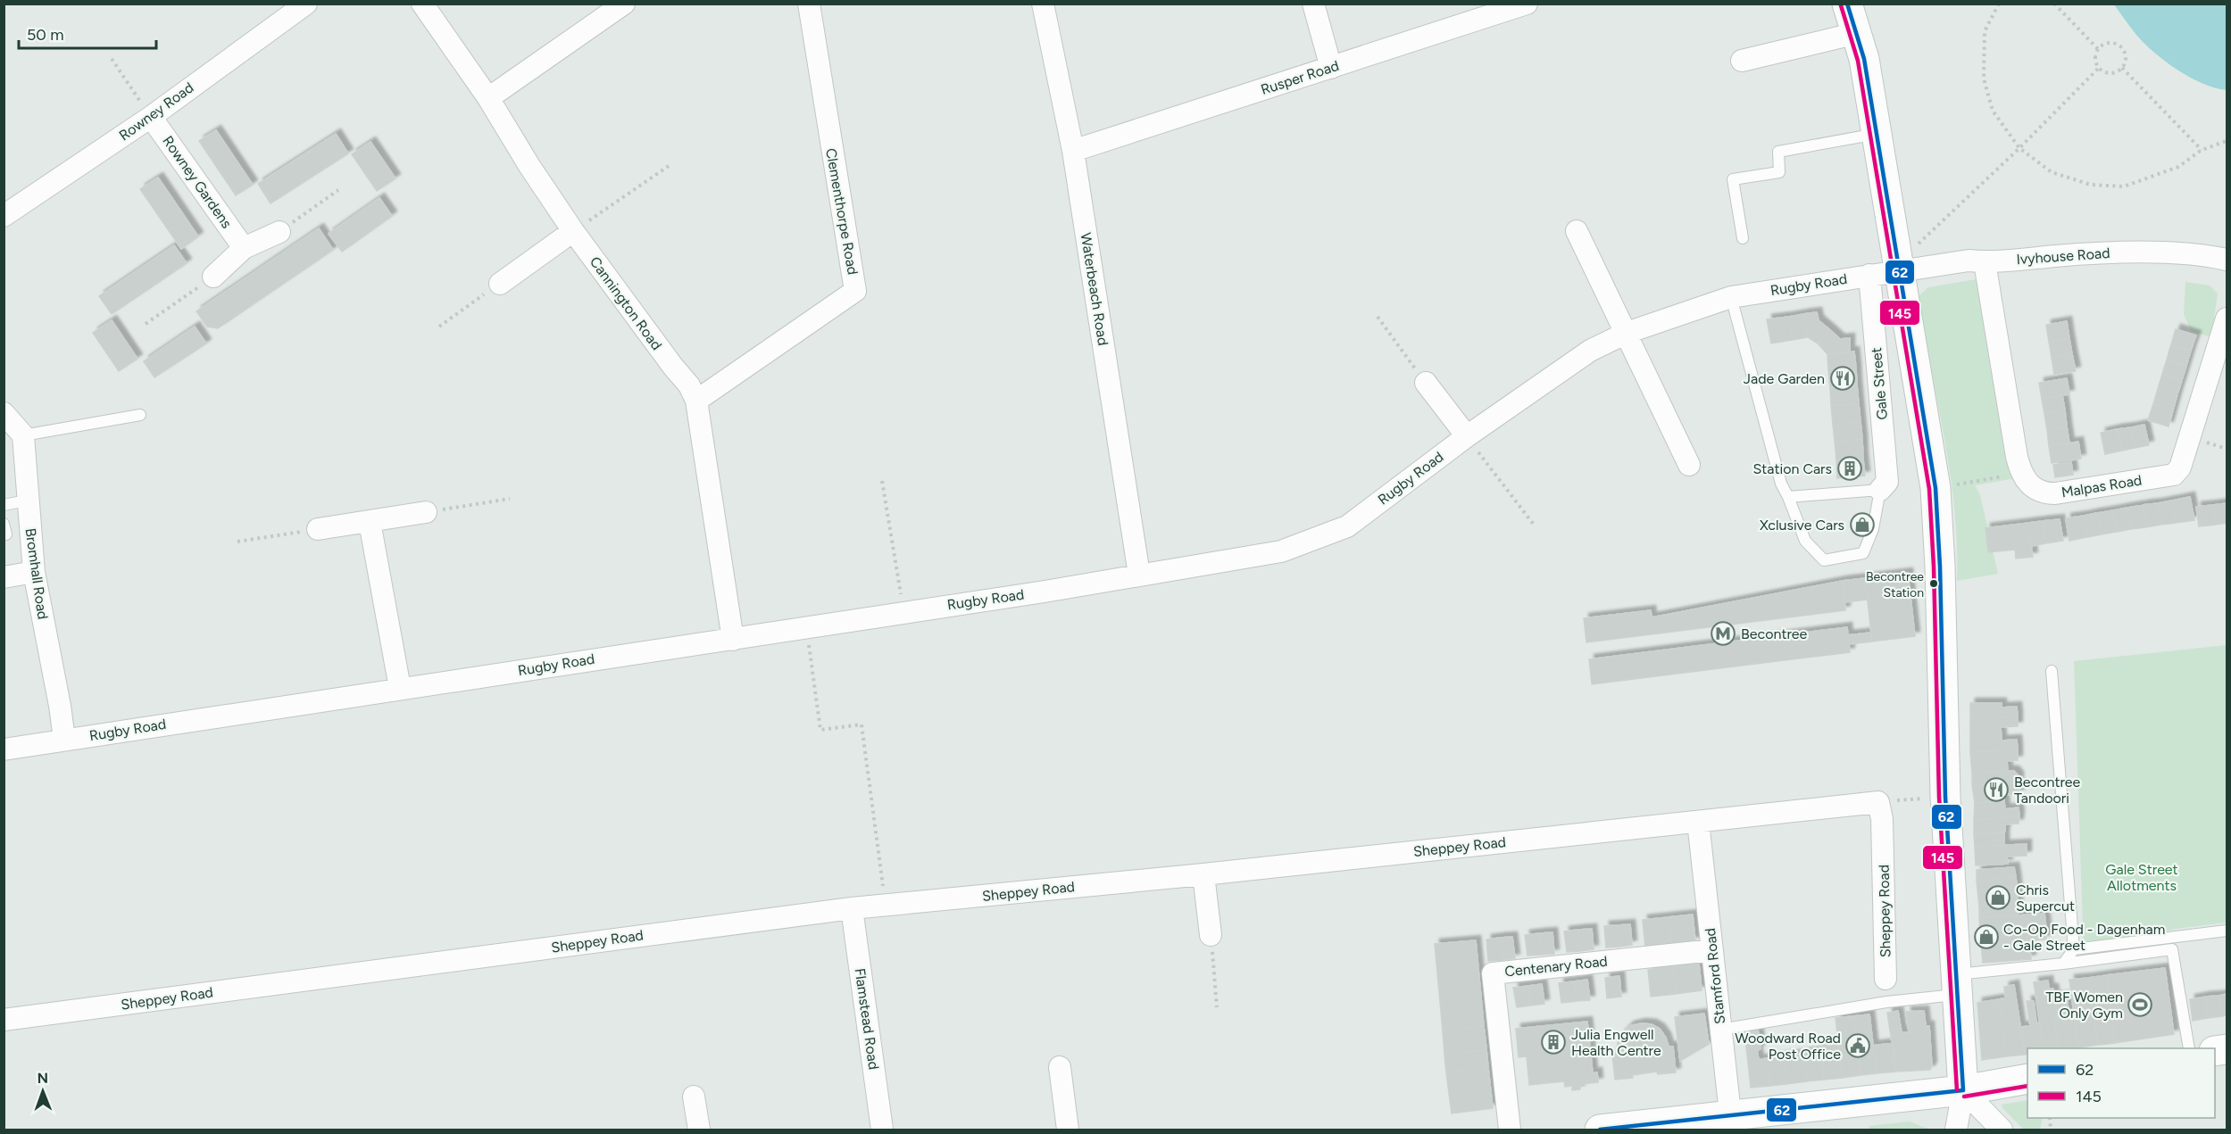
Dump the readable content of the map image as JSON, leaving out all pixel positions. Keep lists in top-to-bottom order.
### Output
{
  "streets": {
    "street": [
      "Rusper Road",
      "Rowney Road",
      "Rowney Gardens",
      "Clementhorpe Road",
      "Ivyhouse Road",
      "Rugby Road",
      "Waterbeach Road",
      "Cannington Road",
      "Gale Street",
      "Malpas Road",
      "Bromhall Road",
      "Sheppey Road",
      "Centenary Road",
      "Stamford Road",
      "Flamstead Road"
    ]
  },
  "crossings": [
    ["Rusper Road", "Waterbeach Road"],
    ["Rowney Road", "Rowney Gardens"],
    ["Clementhorpe Road", "Cannington Road"],
    ["Ivyhouse Road", "Rugby Road"],
    ["Rugby Road", "Waterbeach Road"],
    ["Rugby Road", "Cannington Road"],
    ["Rugby Road", "Gale Street"],
    ["Rugby Road", "Bromhall Road"],
    ["Sheppey Road", "Stamford Road"],
    ["Sheppey Road", "Flamstead Road"],
    ["Centenary Road", "Stamford Road"]
  ],
  "parks": ["Gale Street Allotments"],
  "places": {
    "restaurant": ["Jade Garden", "Becontree Tandoori"],
    "building": ["Station Cars", "Julia Engwell Health Centre"],
    "shop": ["Xclusive Cars", "Chris Supercut", "Co-Op Food - Dagenham - Gale Street"],
    "other": ["Becontree Station"],
    "metro station": ["Becontree"],
    "sports": ["TBF Women Only Gym"],
    "public building": ["Woodward Road Post Office"]
  },
  "lines": ["transit line 62", "transit line 145"],
  "legend": ["62", "145"],
  "scale_bar": "50 m",
  "north": "top"
}
